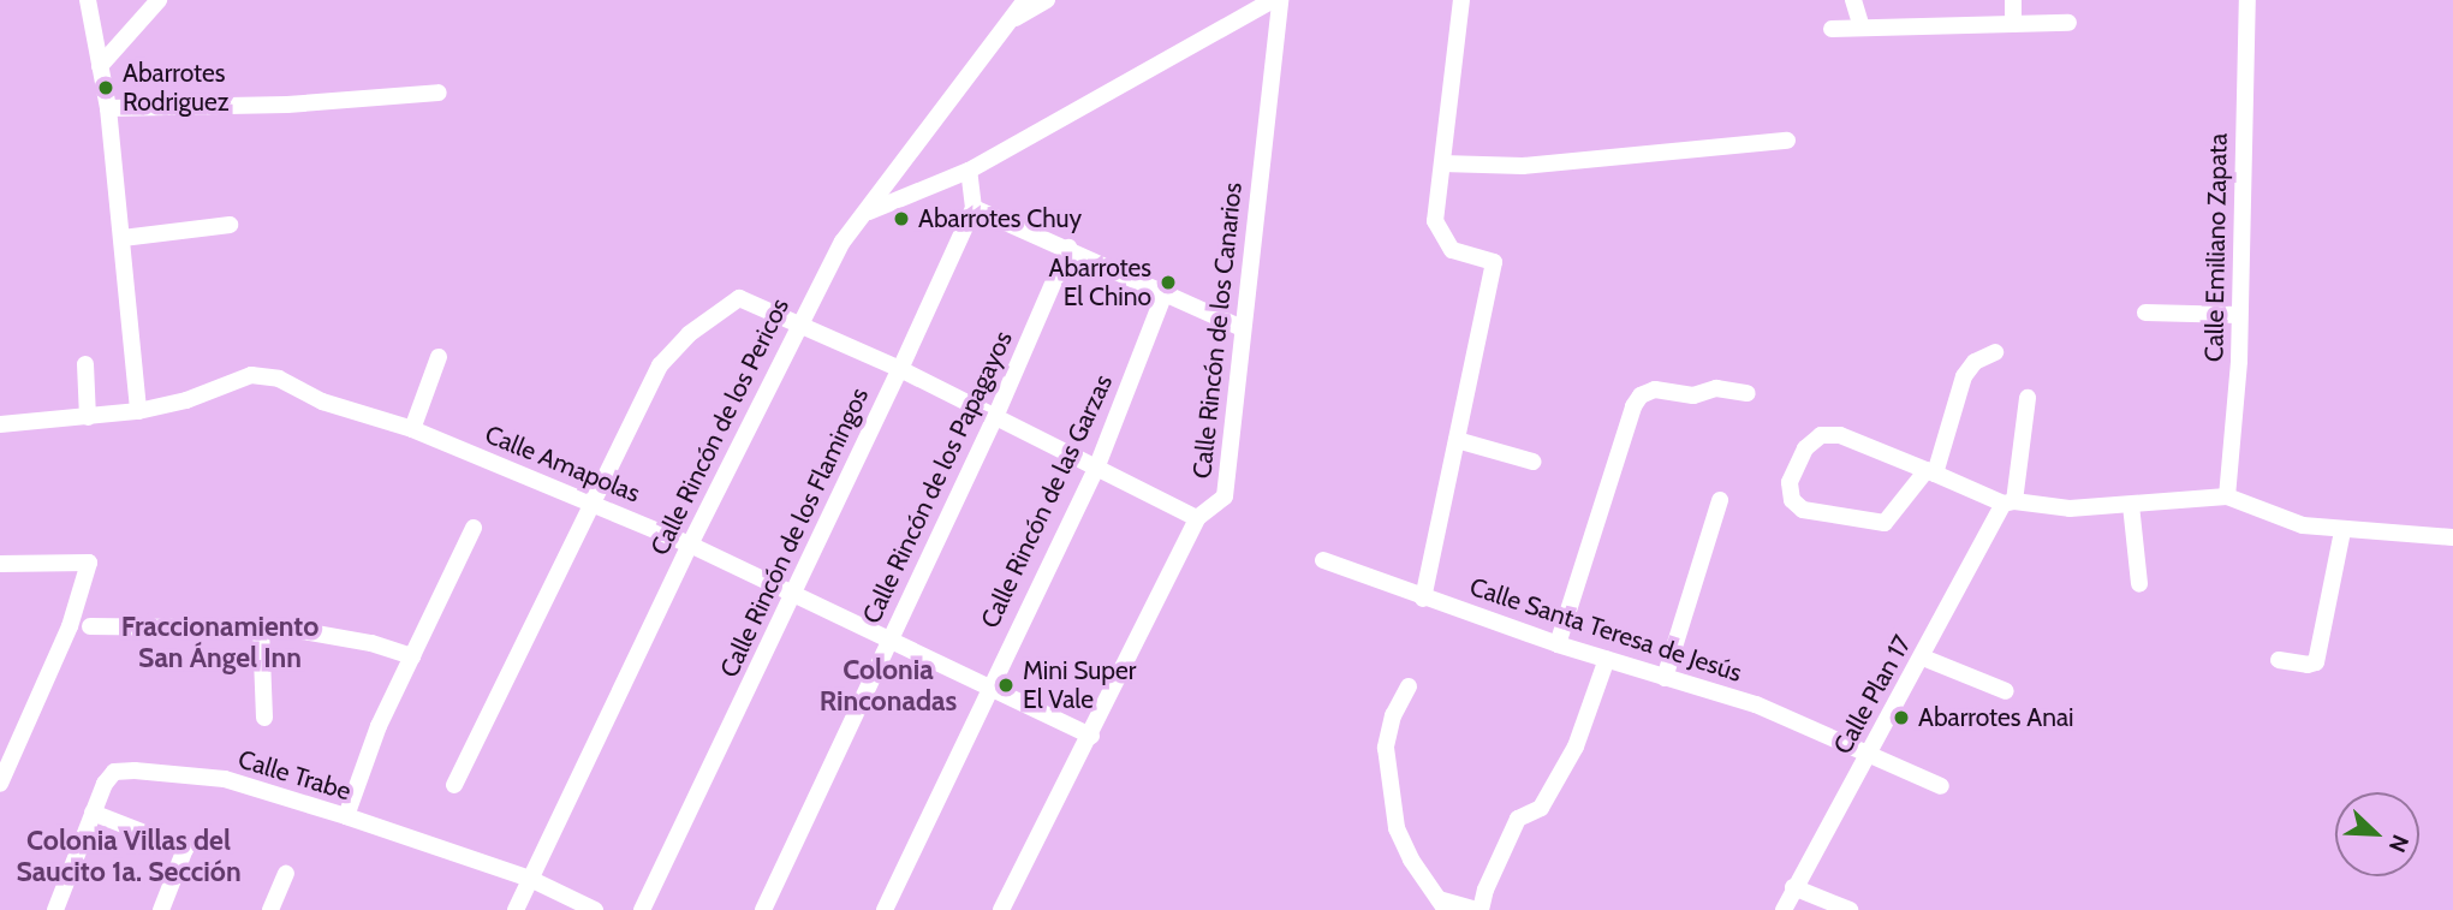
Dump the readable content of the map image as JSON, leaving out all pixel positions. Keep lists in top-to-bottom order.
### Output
{
  "streets": {
    "street": [
      "Calle Emiliano Zapata",
      "Calle Rincón de los Canarios",
      "Calle Rincón de los Pericos",
      "Calle Amapolas",
      "Calle Rincón de los Papagayos",
      "Calle Rincón de las Garzas",
      "Calle Rincón de los Flamingos",
      "Calle Santa Teresa de Jesús",
      "Calle Plan 17",
      "Calle Trabe"
    ]
  },
  "crossings": [
    ["Calle Rincón de los Canarios", "Calle Amapolas"],
    ["Calle Rincón de los Pericos", "Calle Amapolas"],
    ["Calle Rincón de los Pericos", "Calle Trabe"],
    ["Calle Amapolas", "Calle Rincón de los Papagayos"],
    ["Calle Amapolas", "Calle Rincón de las Garzas"],
    ["Calle Amapolas", "Calle Rincón de los Flamingos"],
    ["Calle Santa Teresa de Jesús", "Calle Plan 17"]
  ],
  "districts": ["Fraccionamiento San Ángel Inn", "Colonia Rinconadas", "Colonia Villas del Saucito 1a. Sección"],
  "places": [
    "Abarrotes Rodriguez",
    "Abarrotes Chuy",
    "Abarrotes El Chino",
    "Mini Super El Vale",
    "Abarrotes Anai"
  ],
  "north": "bottom right"
}
